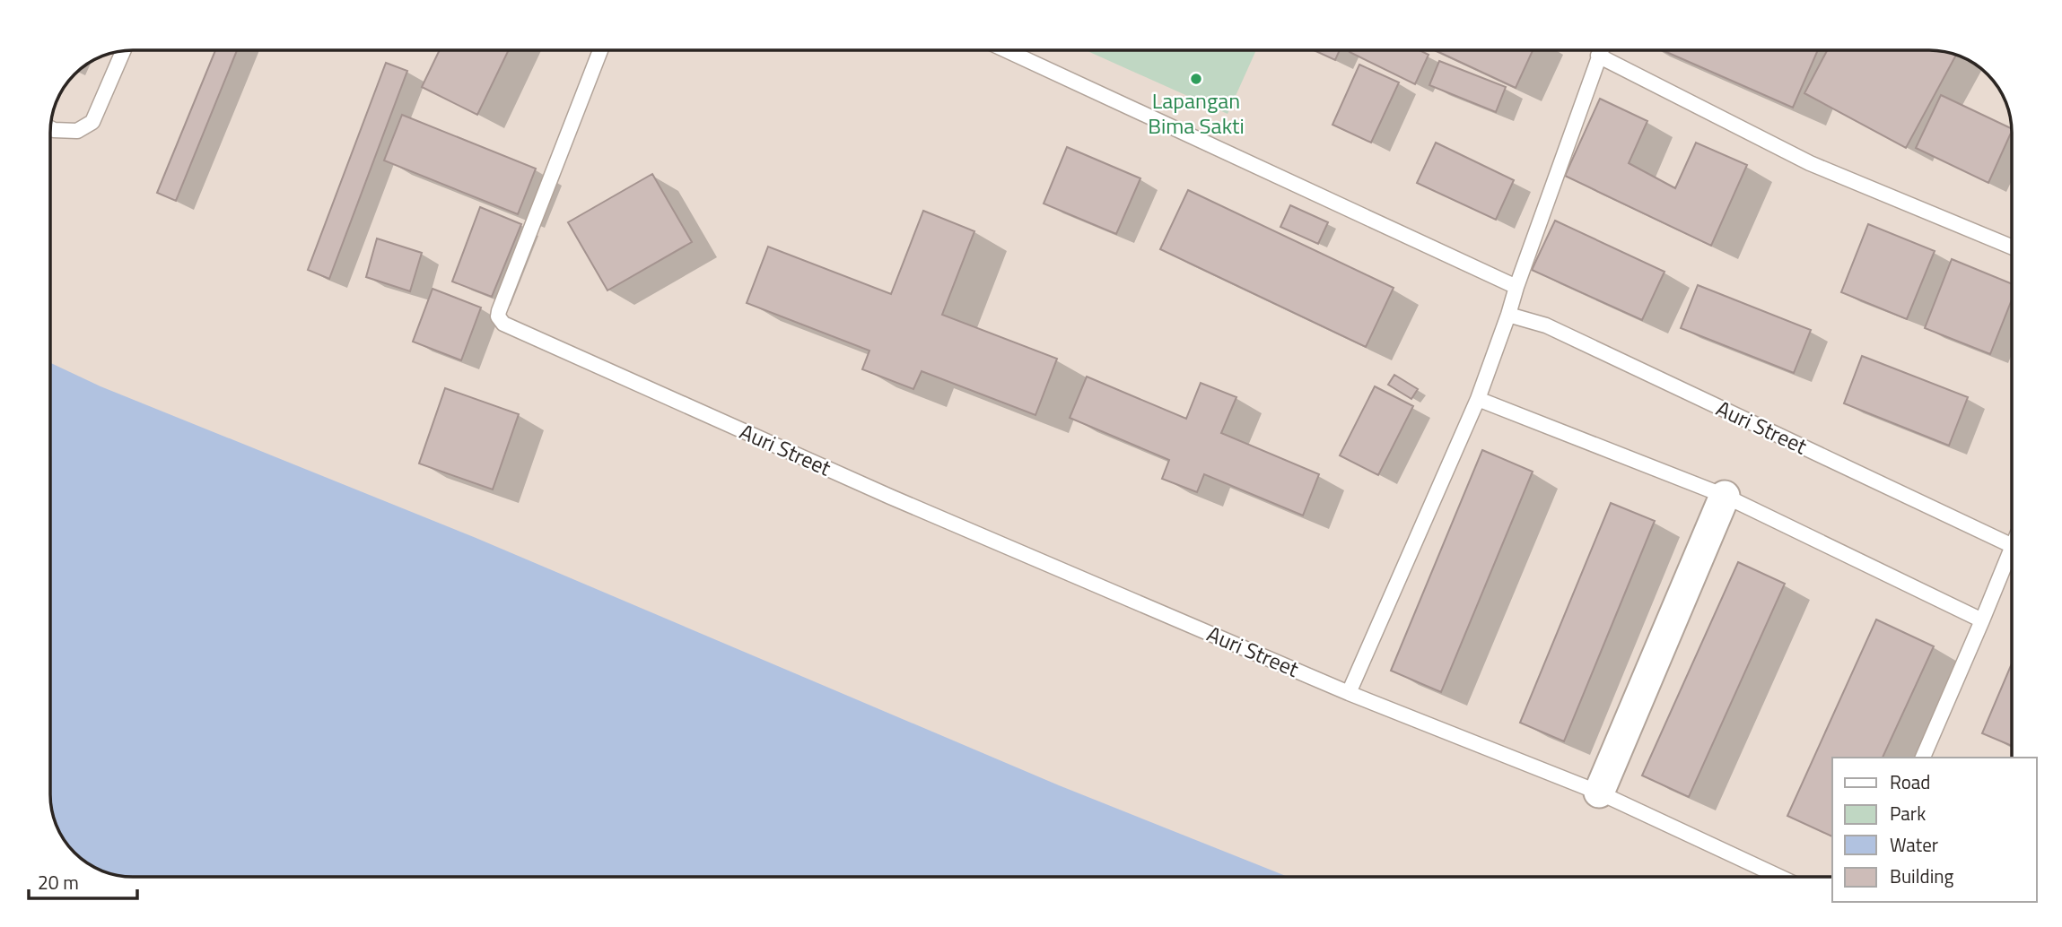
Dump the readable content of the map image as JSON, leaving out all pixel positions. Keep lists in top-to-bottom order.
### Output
{
  "streets": {
    "lane": ["Auri Street"]
  },
  "places": ["Lapangan Bima Sakti"],
  "legend": [
    "Road",
    "Park",
    "Water",
    "Building"
  ],
  "scale_bar": "20 m"
}
